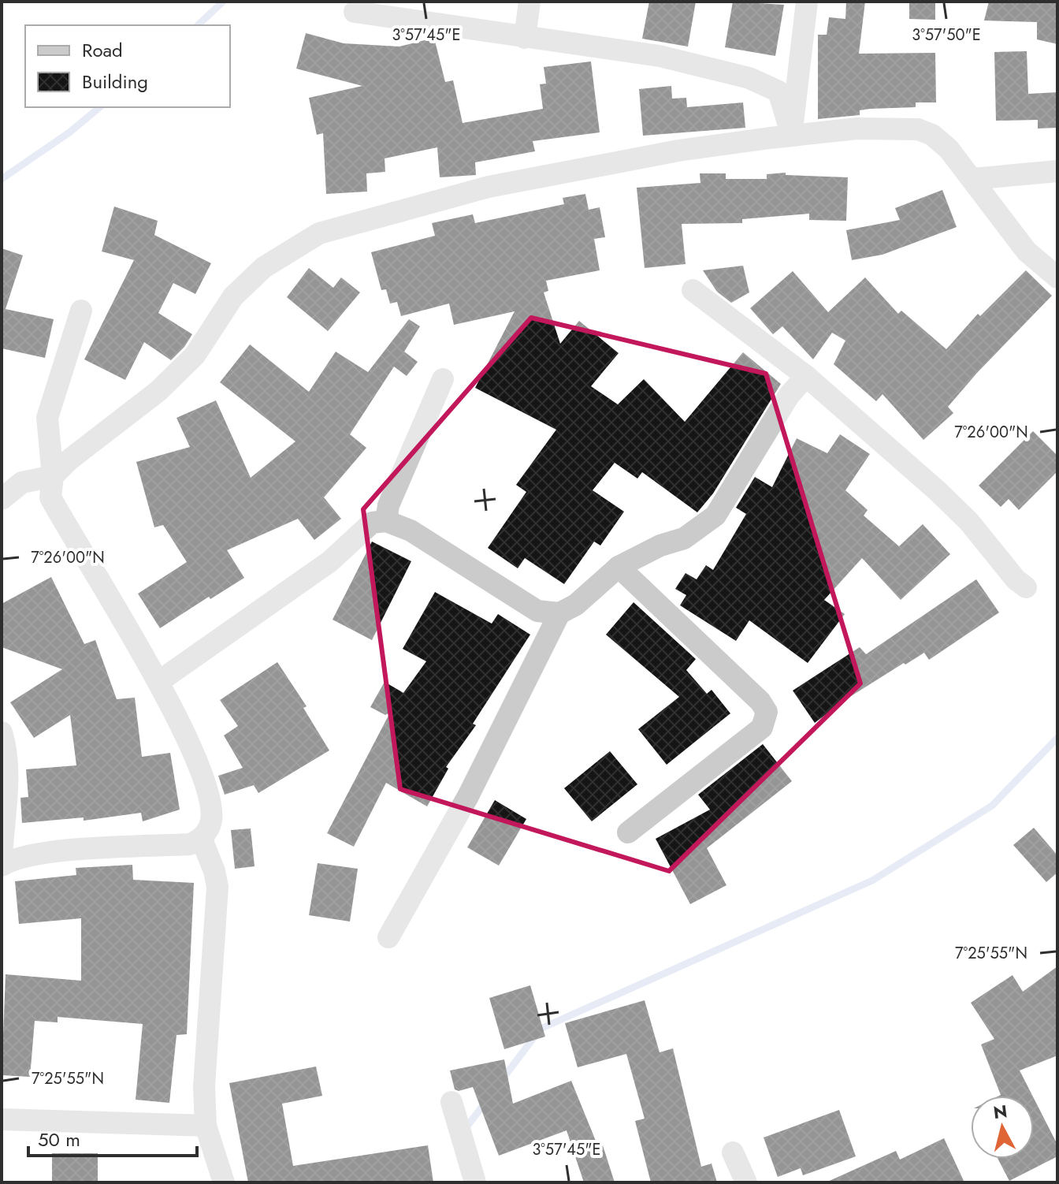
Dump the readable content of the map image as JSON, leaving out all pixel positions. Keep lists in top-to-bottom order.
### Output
{
  "legend": ["Road", "Building"],
  "scale_bar": "50 m",
  "north": "top",
  "coordinates": [
    "3°57'45\"E",
    "3°57'50\"E",
    "7°26'00\"N",
    "7°25'55\"N"
  ]
}
